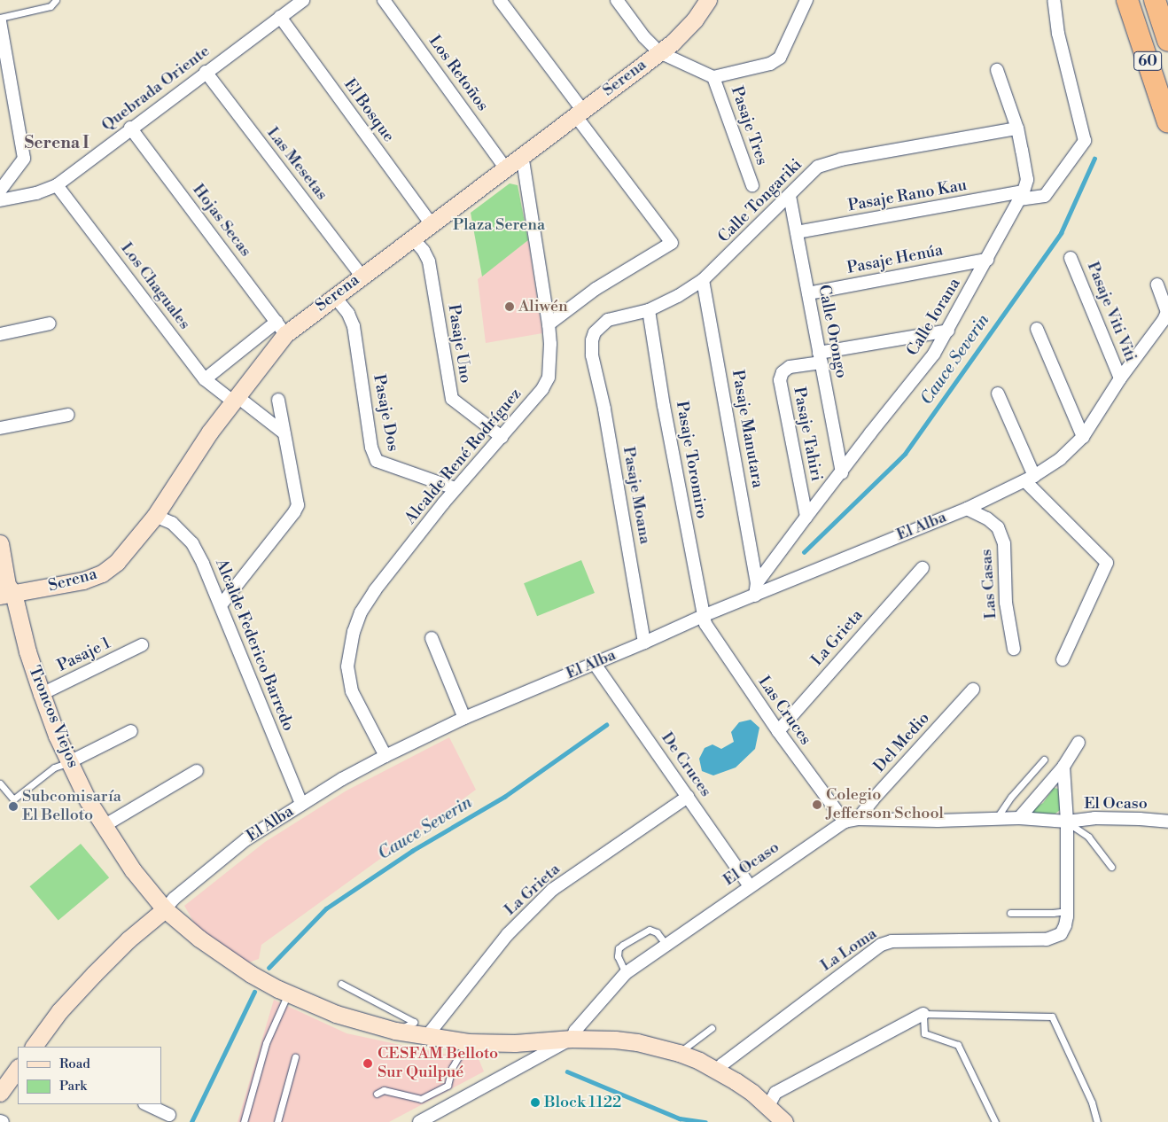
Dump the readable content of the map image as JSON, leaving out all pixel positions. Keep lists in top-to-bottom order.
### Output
{
  "streets": {
    "highway": ["60"],
    "street": [
      "Los Retoños",
      "Serena",
      "Quebrada Oriente",
      "El Bosque",
      "Pasaje Tres",
      "Las Mesetas",
      "Pasaje Rano Kau",
      "Calle Tongariki",
      "Hojas Secas",
      "Pasaje Henúa",
      "Los Chaguales",
      "Pasaje Viti Viti",
      "Calle Iorana",
      "Calle Orongo",
      "Pasaje Uno",
      "Pasaje Dos",
      "Pasaje Manutara",
      "Pasaje Tahiri",
      "Alcalde René Rodríguez",
      "Pasaje Toromiro",
      "Pasaje Moana",
      "El Alba",
      "Las Casas",
      "La Grieta",
      "Alcalde Federico Barredo",
      "Pasaje 1",
      "Las Cruces",
      "Troncos Viejos",
      "Del Medio",
      "De Cruces",
      "El Ocaso",
      "La Loma"
    ]
  },
  "crossings": [
    ["Los Retoños", "Serena"],
    ["Serena", "El Bosque"],
    ["Serena", "Las Mesetas"],
    ["Serena", "Hojas Secas"],
    ["Serena", "Los Chaguales"],
    ["Serena", "Pasaje Uno"],
    ["Serena", "Pasaje Dos"],
    ["Serena", "Alcalde René Rodríguez"],
    ["Serena", "Alcalde Federico Barredo"],
    ["Serena", "Troncos Viejos"],
    ["Quebrada Oriente", "El Bosque"],
    ["Quebrada Oriente", "Las Mesetas"],
    ["Quebrada Oriente", "Hojas Secas"],
    ["Quebrada Oriente", "Los Chaguales"],
    ["Pasaje Rano Kau", "Calle Iorana"],
    ["Pasaje Rano Kau", "Calle Orongo"],
    ["Calle Tongariki", "Calle Iorana"],
    ["Calle Tongariki", "Calle Orongo"],
    ["Calle Tongariki", "Pasaje Manutara"],
    ["Calle Tongariki", "Pasaje Toromiro"],
    ["Calle Tongariki", "Pasaje Moana"],
    ["Pasaje Henúa", "Calle Iorana"],
    ["Pasaje Henúa", "Calle Orongo"],
    ["Pasaje Viti Viti", "El Alba"],
    ["Calle Iorana", "Calle Orongo"],
    ["Calle Iorana", "Pasaje Manutara"],
    ["Calle Iorana", "Pasaje Tahiri"],
    ["Calle Iorana", "El Alba"],
    ["Calle Orongo", "Pasaje Tahiri"],
    ["Pasaje Uno", "Alcalde René Rodríguez"],
    ["Pasaje Dos", "Alcalde René Rodríguez"],
    ["Pasaje Manutara", "El Alba"],
    ["Alcalde René Rodríguez", "El Alba"],
    ["Pasaje Toromiro", "El Alba"],
    ["Pasaje Toromiro", "Las Cruces"],
    ["Pasaje Moana", "El Alba"],
    ["El Alba", "Las Casas"],
    ["El Alba", "Alcalde Federico Barredo"],
    ["El Alba", "Las Cruces"],
    ["El Alba", "Troncos Viejos"],
    ["El Alba", "De Cruces"],
    ["La Grieta", "Las Cruces"],
    ["La Grieta", "Troncos Viejos"],
    ["La Grieta", "De Cruces"],
    ["Pasaje 1", "Troncos Viejos"],
    ["Las Cruces", "El Ocaso"],
    ["Troncos Viejos", "El Ocaso"],
    ["Troncos Viejos", "La Loma"],
    ["Del Medio", "El Ocaso"],
    ["De Cruces", "El Ocaso"]
  ],
  "districts": ["Serena I"],
  "water": ["Cauce Severin"],
  "parks": ["Plaza Serena"],
  "places": [
    "Aliwén",
    "Colegio Jefferson School",
    "Subcomisaría El Belloto",
    "CESFAM Belloto Sur Quilpué",
    "Block 1122"
  ],
  "legend": ["Road", "Park"]
}
